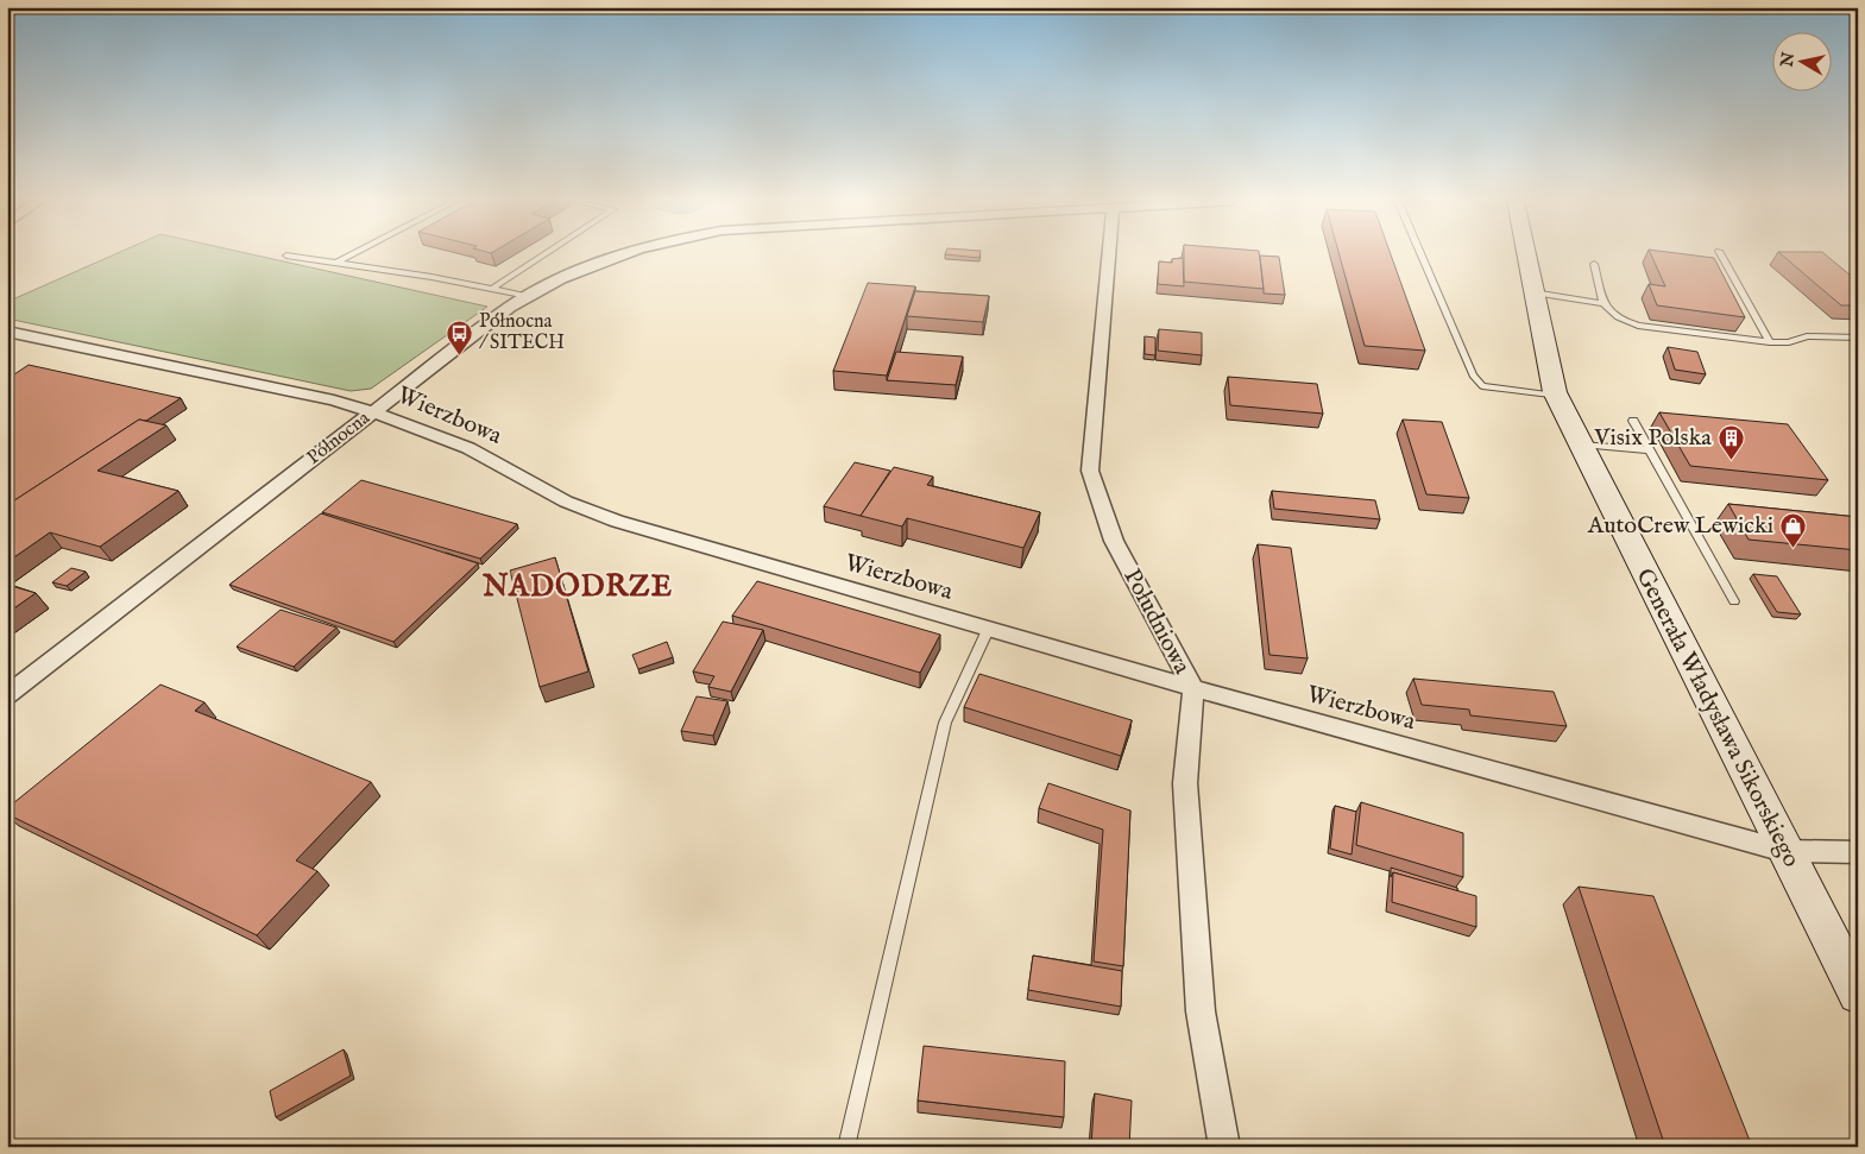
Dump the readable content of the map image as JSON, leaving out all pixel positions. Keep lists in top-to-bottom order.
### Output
{
  "streets": {
    "street": [
      "Wierzbowa",
      "Północna",
      "Południowa",
      "Generała Władysława Sikorskiego"
    ]
  },
  "crossings": [
    ["Wierzbowa", "Północna"],
    ["Wierzbowa", "Południowa"],
    ["Wierzbowa", "Generała Władysława Sikorskiego"]
  ],
  "districts": ["NADODRZE"],
  "places": {
    "bus stop": ["Północna / SITECH"],
    "building": ["Visix Polska"],
    "shop": ["AutoCrew Lewicki"]
  },
  "north": "left"
}
